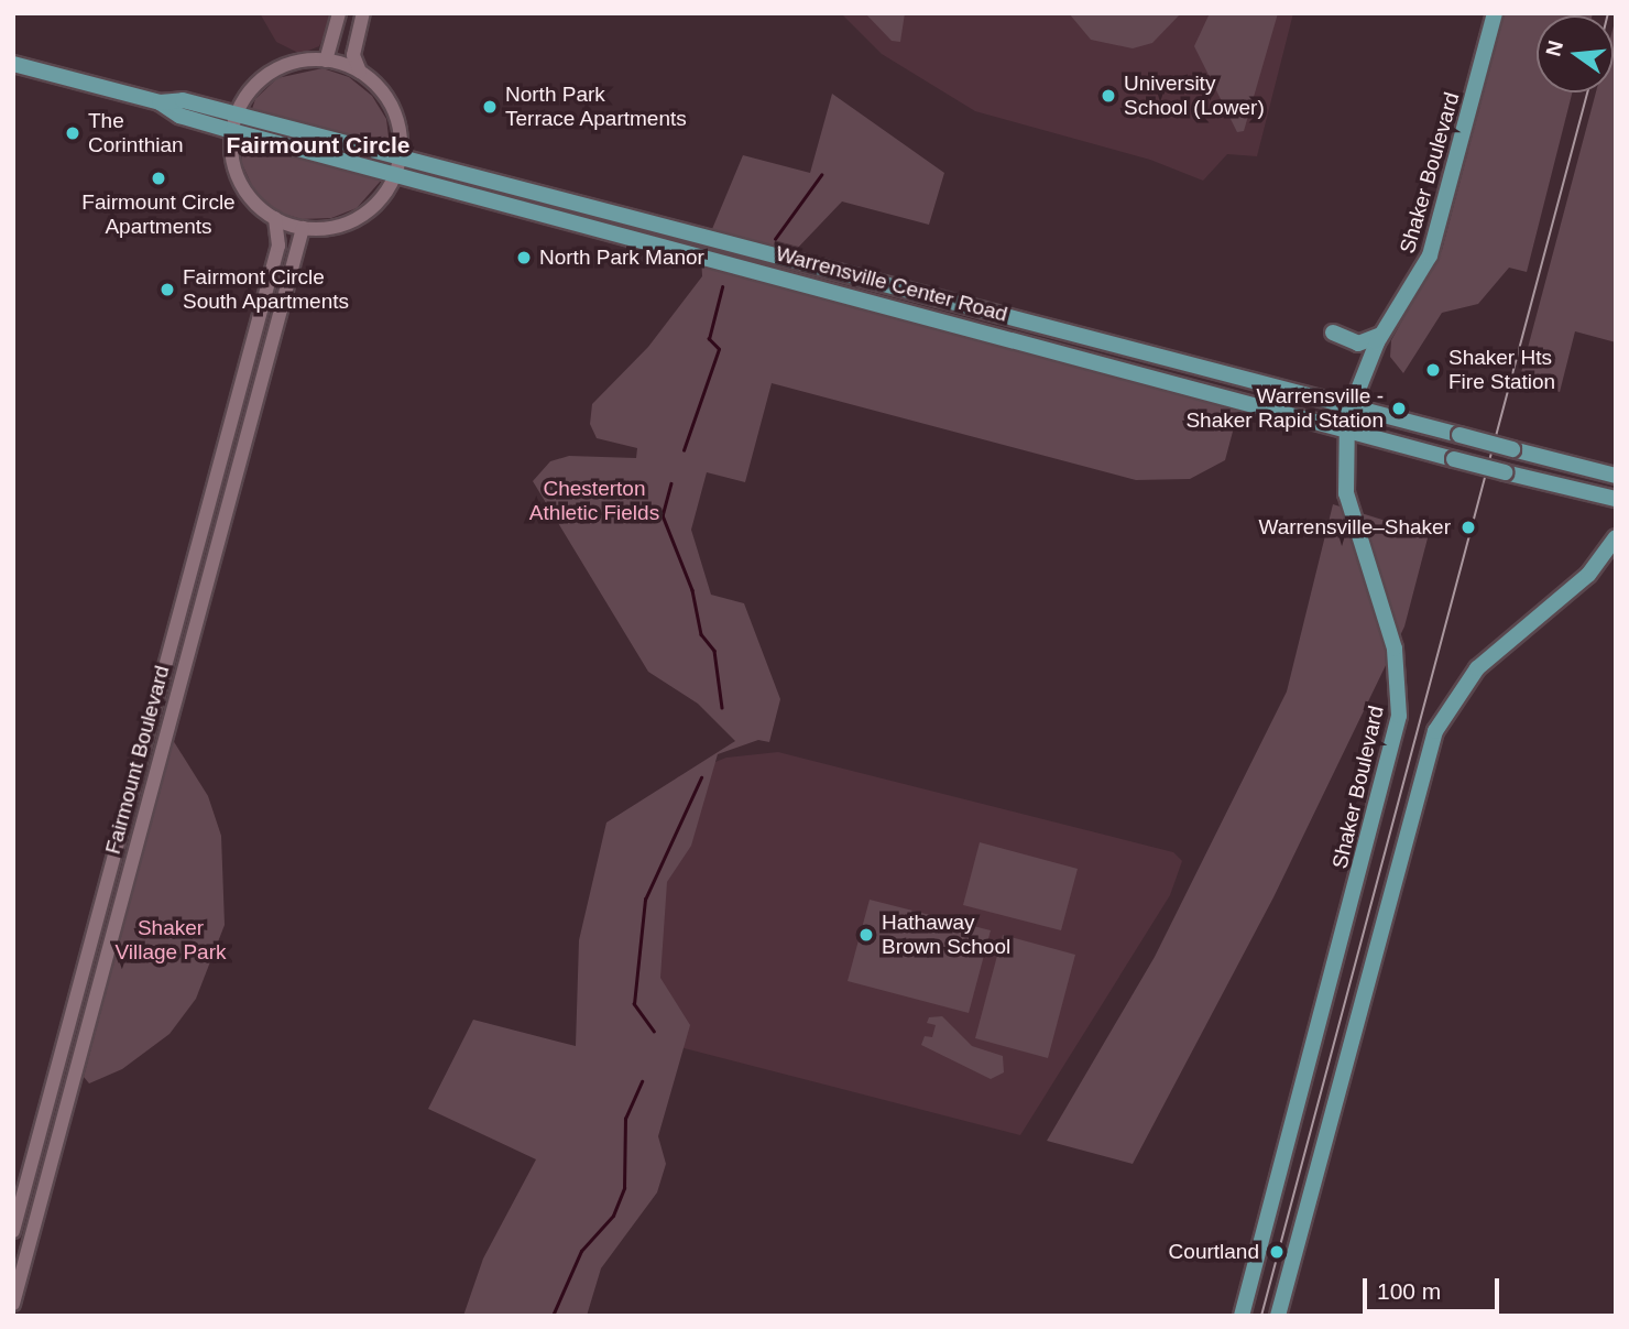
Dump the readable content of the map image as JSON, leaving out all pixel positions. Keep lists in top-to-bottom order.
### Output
{
  "streets": {
    "main road": ["Shaker Boulevard", "Warrensville Center Road", "Fairmount Boulevard"]
  },
  "crossings": [
    ["Shaker Boulevard", "Warrensville Center Road"]
  ],
  "districts": ["Fairmount Circle"],
  "parks": ["Chesterton Athletic Fields", "Shaker Village Park"],
  "places": [
    "University School (Lower)",
    "North Park Terrace Apartments",
    "The Corinthian",
    "Fairmount Circle Apartments",
    "North Park Manor",
    "Fairmont Circle South Apartments",
    "Shaker Hts Fire Station",
    "Warrensville - Shaker Rapid Station",
    "Warrensville–Shaker",
    "Hathaway Brown School",
    "Courtland"
  ],
  "scale_bar": "100 m",
  "north": "left"
}
